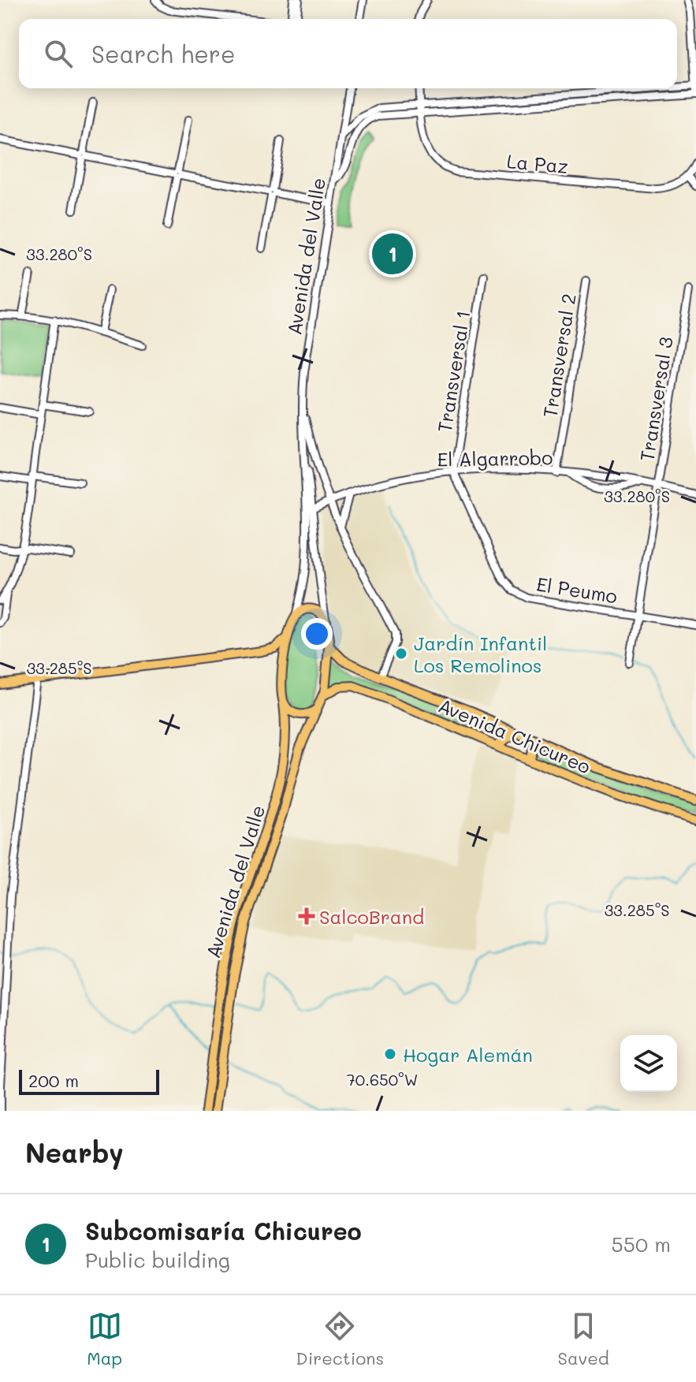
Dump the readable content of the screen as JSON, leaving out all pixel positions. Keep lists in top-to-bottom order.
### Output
{
  "streets": {
    "main road": ["Avenida del Valle", "Avenida Chicureo"],
    "street": [
      "La Paz",
      "Transversal 2",
      "Transversal 1",
      "Transversal 3",
      "El Algarrobo",
      "El Peumo"
    ]
  },
  "crossings": [
    ["Avenida del Valle", "El Algarrobo"],
    ["Avenida del Valle", "Avenida Chicureo"],
    ["Transversal 2", "El Algarrobo"],
    ["Transversal 1", "El Algarrobo"],
    ["Transversal 1", "El Peumo"],
    ["Transversal 3", "El Peumo"],
    ["El Algarrobo", "El Peumo"]
  ],
  "places": {
    "other": ["Jardín Infantil Los Remolinos", "Hogar Alemán"],
    "health": ["SalcoBrand"]
  },
  "scale_bar": "200 m",
  "page": {
    "search": "Search here",
    "pins": "1",
    "scale": "200 m",
    "heading": "Nearby",
    "list": [
      {
        "mark": "1",
        "name": "Subcomisaría Chicureo",
        "note": "Public building",
        "value": "550 m"
      }
    ],
    "nav": ["Map", "Directions", "Saved"]
  },
  "coordinates": ["33.280°S", "33.285°S", "70.650°W"]
}
